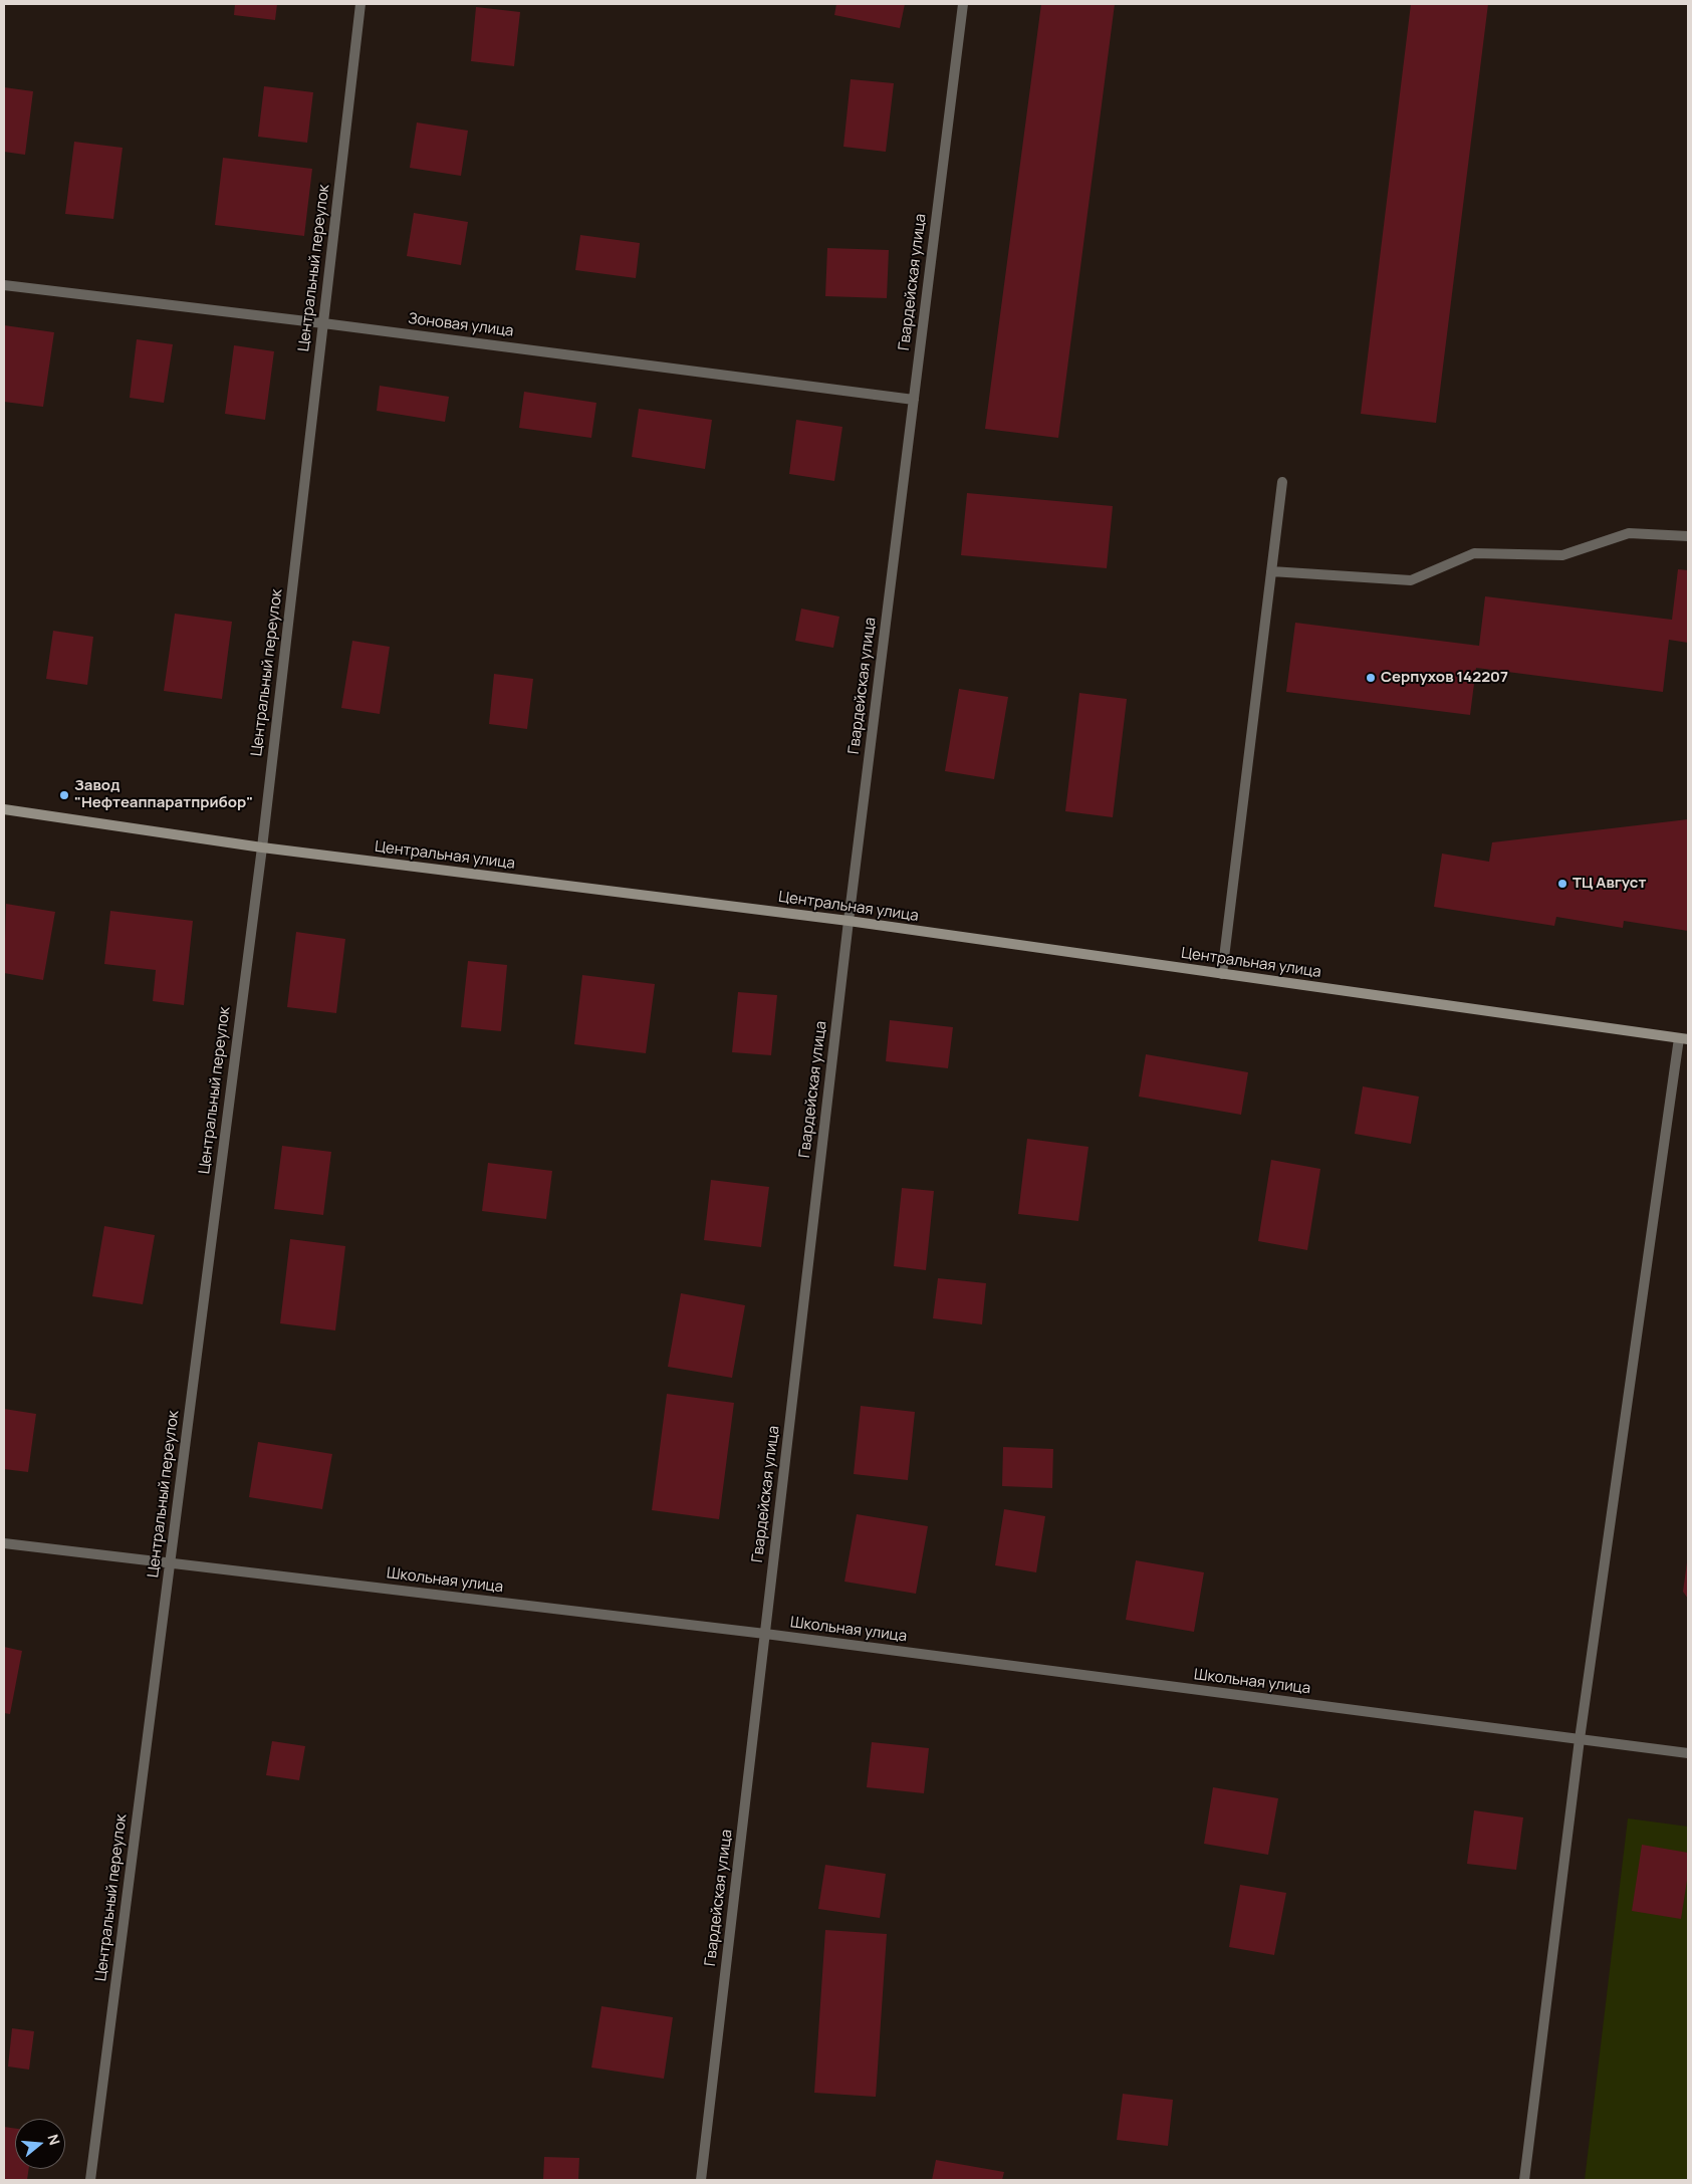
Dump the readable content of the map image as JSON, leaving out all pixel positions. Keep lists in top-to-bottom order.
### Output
{
  "streets": {
    "street": [
      "Центральный переулок",
      "Гвардейская улица",
      "Зоновая улица",
      "Центральная улица",
      "Школьная улица"
    ]
  },
  "crossings": [
    ["Центральный переулок", "Зоновая улица"],
    ["Центральный переулок", "Центральная улица"],
    ["Центральный переулок", "Школьная улица"],
    ["Гвардейская улица", "Зоновая улица"],
    ["Гвардейская улица", "Центральная улица"],
    ["Гвардейская улица", "Школьная улица"]
  ],
  "places": ["Серпухов 142207", "Завод \"Нефтеаппаратприбор\"", "ТЦ Август"],
  "north": "right"
}
